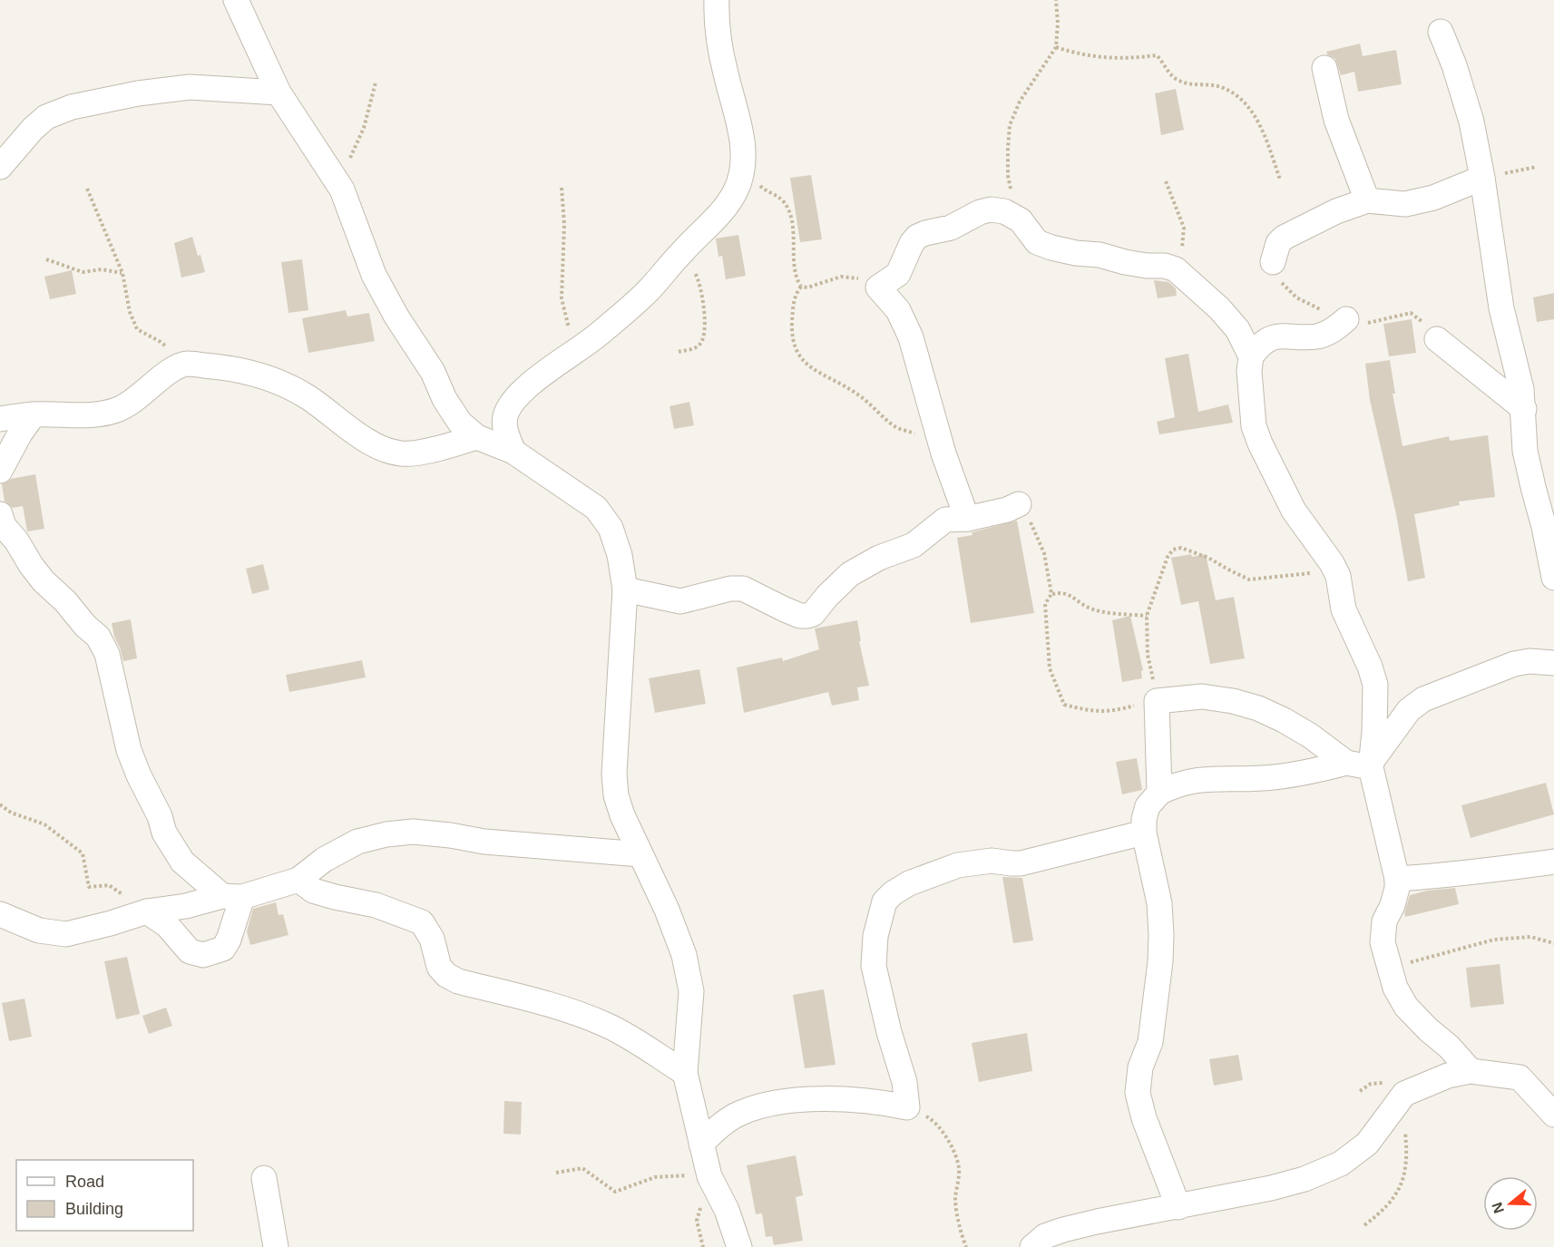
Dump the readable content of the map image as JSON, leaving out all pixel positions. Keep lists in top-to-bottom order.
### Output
{
  "legend": ["Road", "Building"],
  "north": "left"
}
